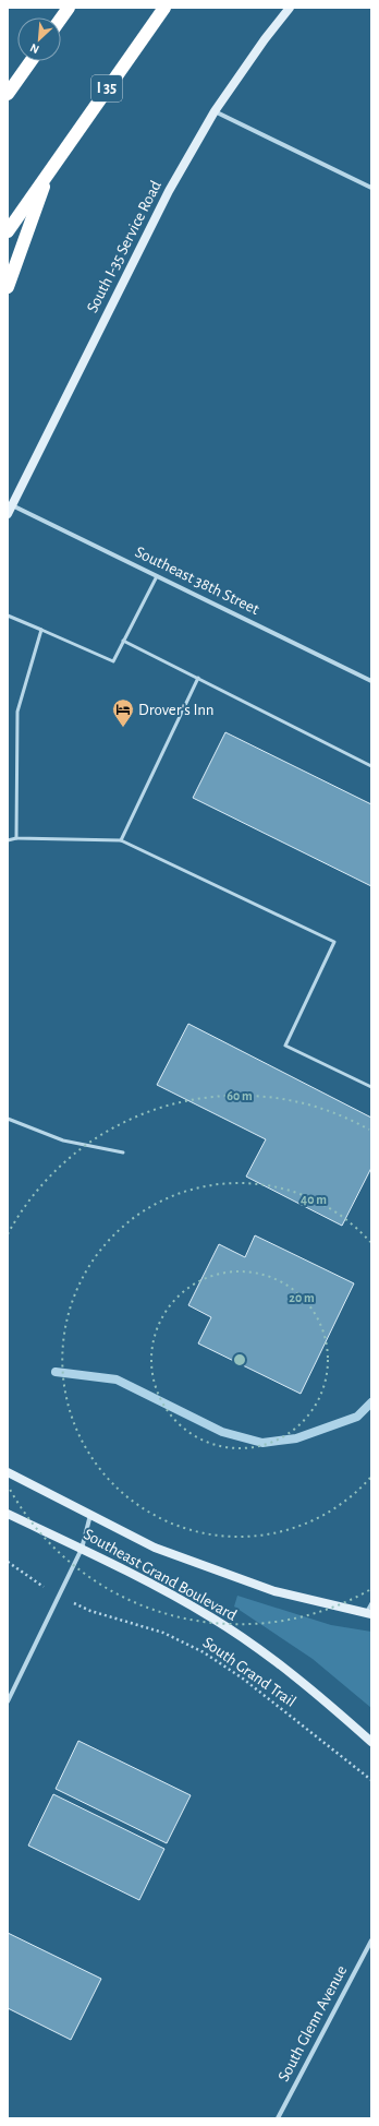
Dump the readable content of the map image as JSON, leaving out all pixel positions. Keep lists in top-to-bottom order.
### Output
{
  "streets": {
    "highway": ["I 35"],
    "street": [
      "South I-35 Service Road",
      "Southeast 38th Street",
      "Southeast Grand Boulevard",
      "South Glenn Avenue"
    ],
    "path": ["South Grand Trail"]
  },
  "crossings": [
    ["South I-35 Service Road", "Southeast 38th Street"]
  ],
  "places": {
    "hotel": ["Drover's Inn"]
  },
  "north": "bottom left",
  "rings": ["60 m", "40 m", "20 m"]
}
